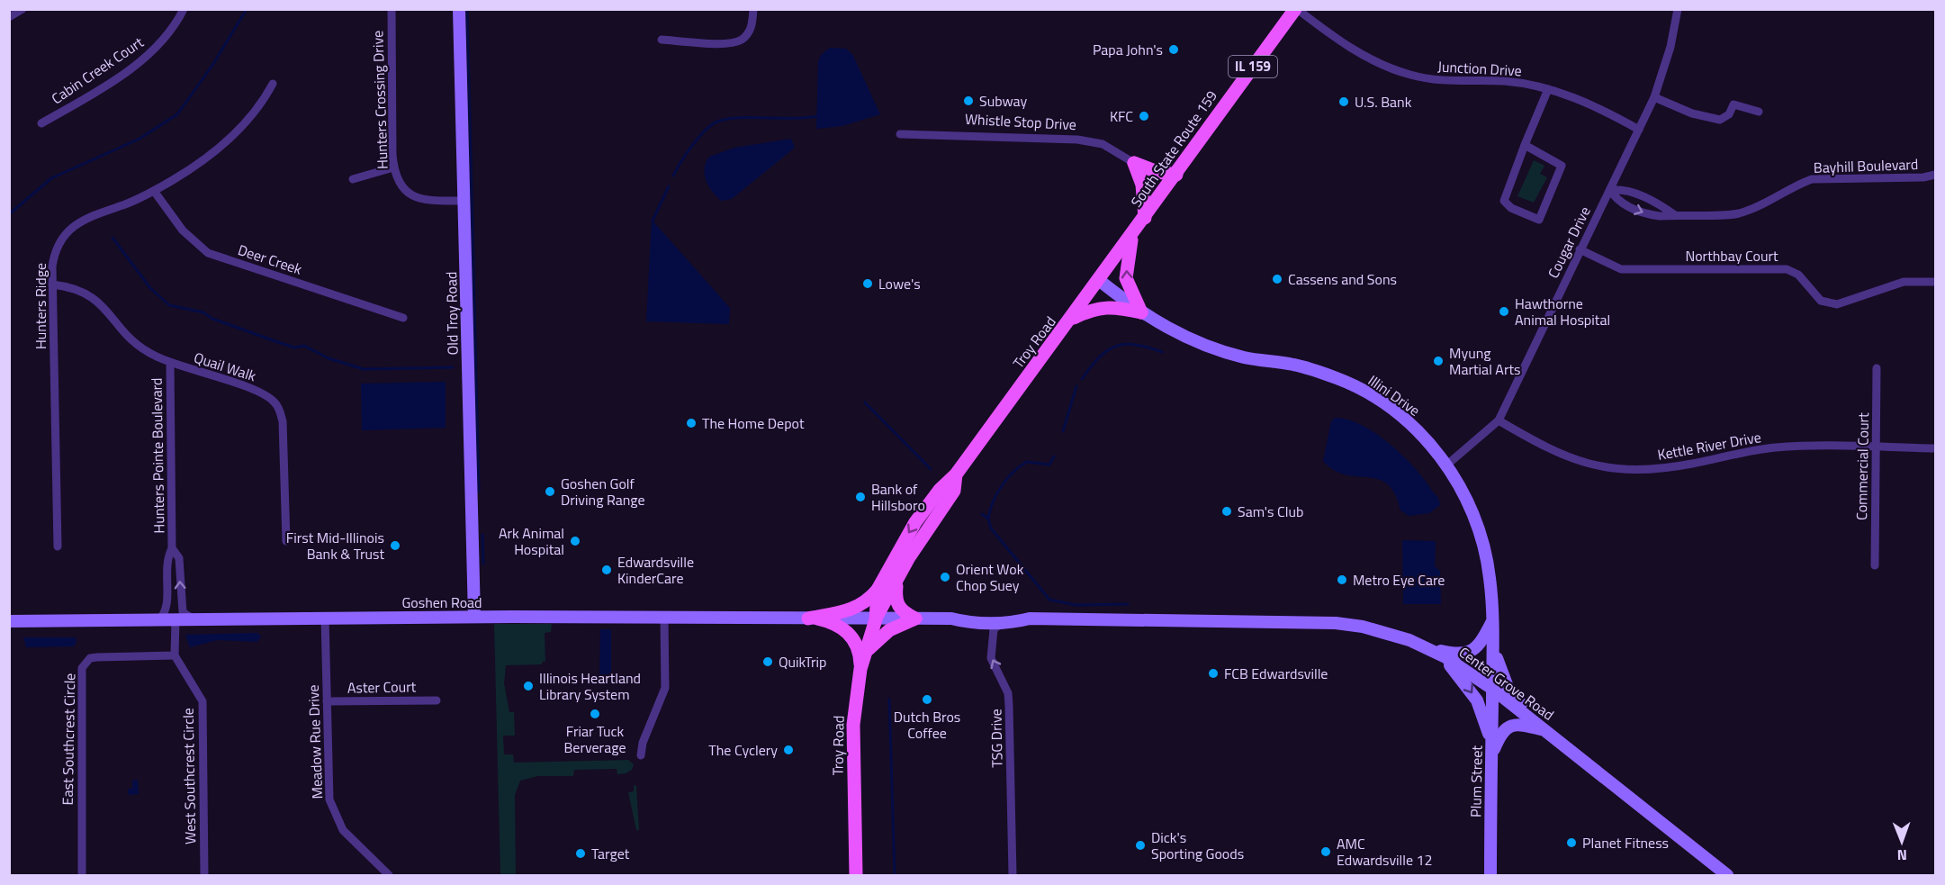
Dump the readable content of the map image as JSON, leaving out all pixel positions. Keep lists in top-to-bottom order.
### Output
{
  "streets": {
    "main road": [
      "IL 159",
      "Whistle Stop Drive",
      "South State Route 159",
      "Troy Road"
    ],
    "street": [
      "Junction Drive",
      "Cabin Creek Court",
      "Hunters Crossing Drive",
      "Bayhill Boulevard",
      "Cougar Drive",
      "Northbay Court",
      "Deer Creek",
      "Hunters Ridge",
      "Old Troy Road",
      "Quail Walk",
      "Illini Drive",
      "Kettle River Drive",
      "Hunters Pointe Boulevard",
      "Commercial Court",
      "Goshen Road",
      "Center Grove Road",
      "Aster Court",
      "TSG Drive",
      "East Southcrest Circle",
      "Meadow Rue Drive",
      "West Southcrest Circle",
      "Plum Street"
    ]
  },
  "crossings": [
    ["Junction Drive", "South State Route 159"],
    ["Junction Drive", "Cougar Drive"],
    ["Hunters Crossing Drive", "Old Troy Road"],
    ["Whistle Stop Drive", "South State Route 159"],
    ["South State Route 159", "Troy Road"],
    ["South State Route 159", "Illini Drive"],
    ["Bayhill Boulevard", "Cougar Drive"],
    ["Cougar Drive", "Northbay Court"],
    ["Cougar Drive", "Illini Drive"],
    ["Cougar Drive", "Kettle River Drive"],
    ["Deer Creek", "Hunters Ridge"],
    ["Hunters Ridge", "Quail Walk"],
    ["Old Troy Road", "Goshen Road"],
    ["Troy Road", "Illini Drive"],
    ["Troy Road", "Goshen Road"],
    ["Troy Road", "Center Grove Road"],
    ["Quail Walk", "Hunters Pointe Boulevard"],
    ["Illini Drive", "Center Grove Road"],
    ["Illini Drive", "Plum Street"],
    ["Kettle River Drive", "Commercial Court"],
    ["Hunters Pointe Boulevard", "Goshen Road"],
    ["Goshen Road", "Center Grove Road"],
    ["Goshen Road", "Meadow Rue Drive"],
    ["Center Grove Road", "TSG Drive"],
    ["Center Grove Road", "Plum Street"],
    ["Aster Court", "Meadow Rue Drive"],
    ["East Southcrest Circle", "West Southcrest Circle"]
  ],
  "one_way": ["TSG Drive"],
  "places": [
    "Papa John's",
    "Subway",
    "U.S. Bank",
    "KFC",
    "Cassens and Sons",
    "Lowe's",
    "Hawthorne Animal Hospital",
    "Myung Martial Arts",
    "The Home Depot",
    "Goshen Golf Driving Range",
    "Bank of Hillsboro",
    "Sam's Club",
    "Ark Animal Hospital",
    "First Mid-Illinois Bank & Trust",
    "Edwardsville KinderCare",
    "Orient Wok Chop Suey",
    "Metro Eye Care",
    "QuikTrip",
    "FCB Edwardsville",
    "Illinois Heartland Library System",
    "Dutch Bros Coffee",
    "Friar Tuck Berverage",
    "The Cyclery",
    "Planet Fitness",
    "Dick's Sporting Goods",
    "AMC Edwardsville 12",
    "Target"
  ],
  "north": "bottom"
}
